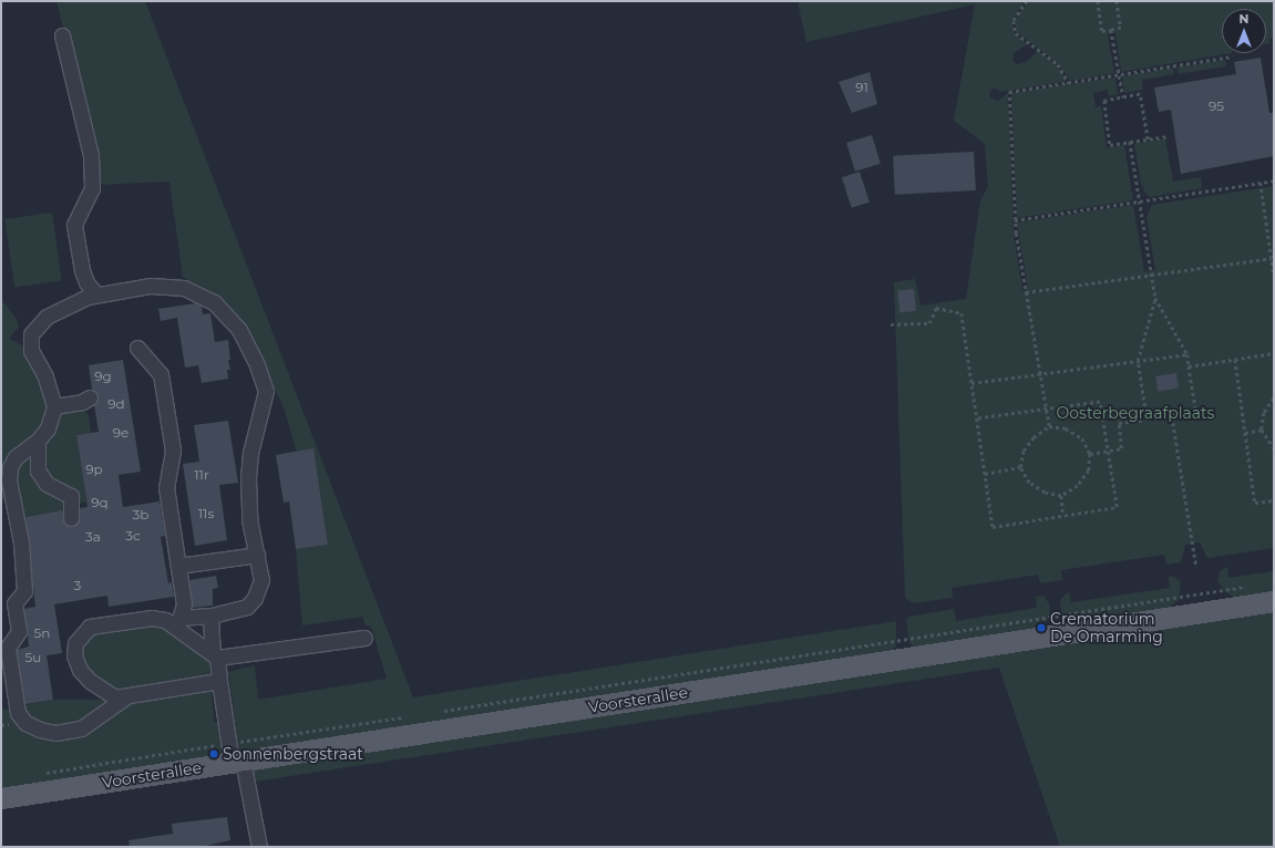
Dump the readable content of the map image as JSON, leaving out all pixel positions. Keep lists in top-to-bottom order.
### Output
{
  "streets": {
    "main road": ["Voorsterallee"]
  },
  "parks": ["Oosterbegraafplaats"],
  "places": ["Crematorium De Omarming", "Sonnenbergstraat"],
  "house_numbers": [
    "91",
    "95",
    "9g",
    "9d",
    "9e",
    "9p",
    "11r",
    "9q",
    "11s",
    "3b",
    "3c",
    "3a",
    "3",
    "5n",
    "5u"
  ],
  "north": "top"
}
